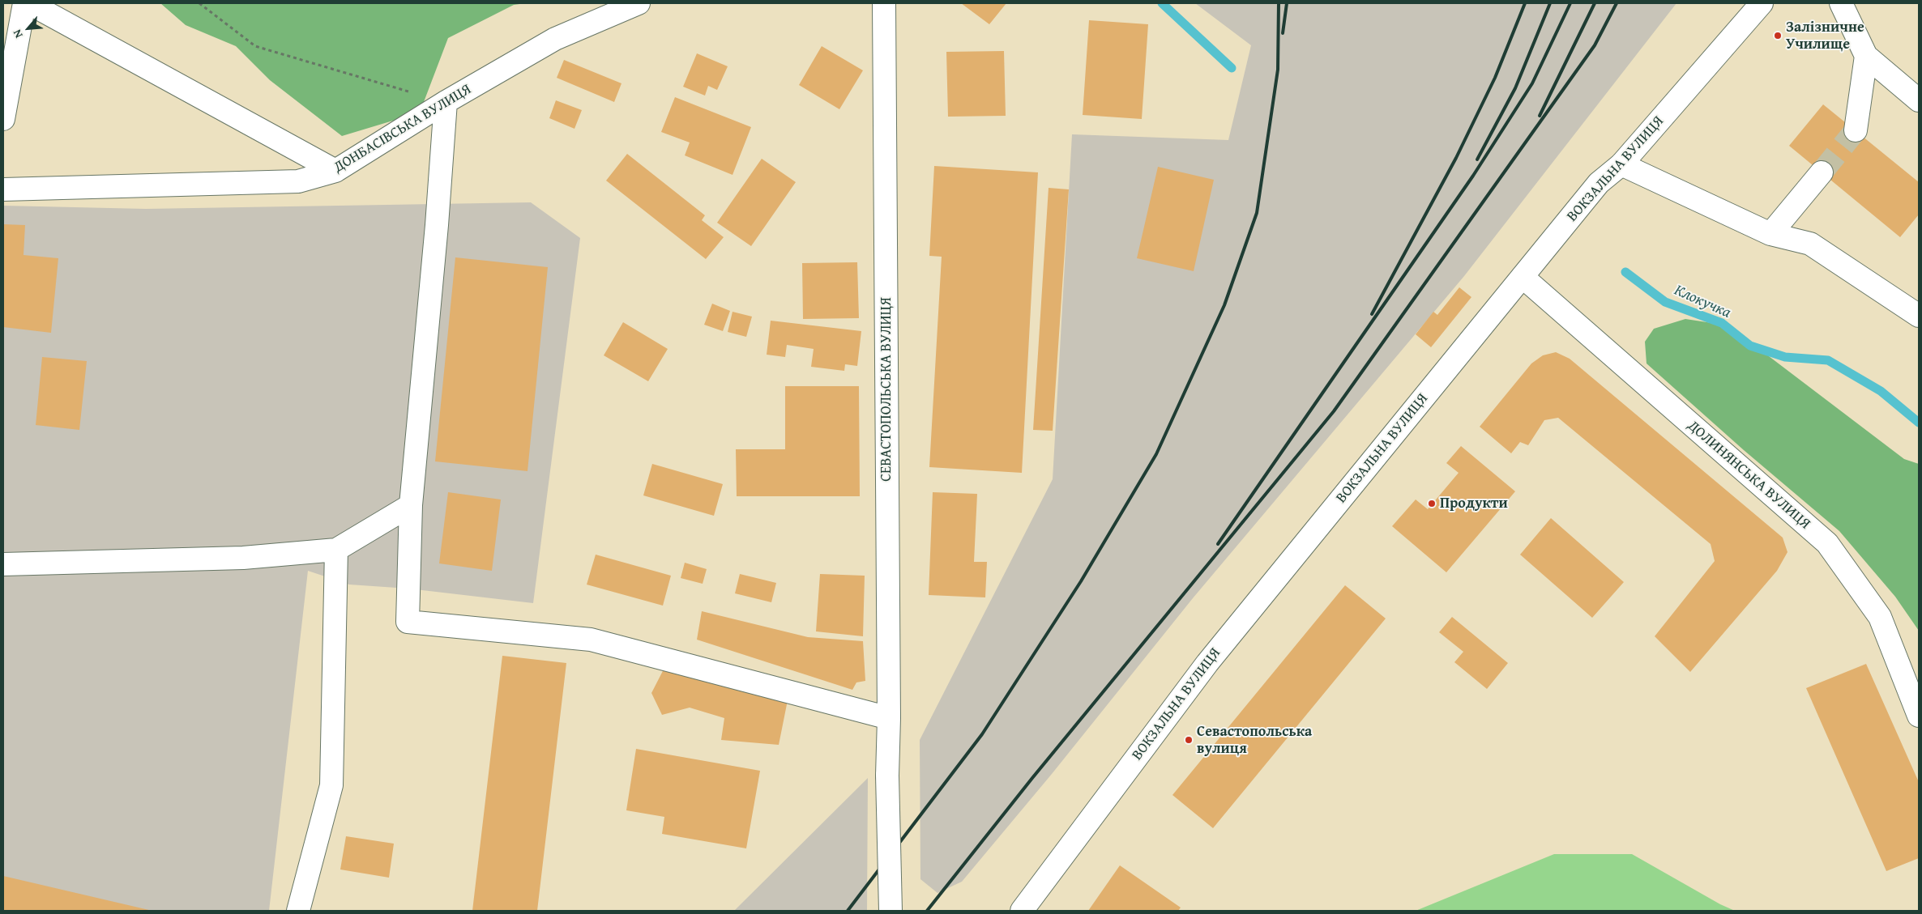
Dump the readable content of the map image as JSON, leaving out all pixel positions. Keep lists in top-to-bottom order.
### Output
{
  "streets": {
    "street": [
      "ДОНБАСІВСЬКА ВУЛИЦЯ",
      "ВОКЗАЛЬНА ВУЛИЦЯ",
      "СЕВАСТОПОЛЬСЬКА ВУЛИЦЯ",
      "ДОЛИНЯНСЬКА ВУЛИЦЯ"
    ]
  },
  "crossings": [
    ["ВОКЗАЛЬНА ВУЛИЦЯ", "ДОЛИНЯНСЬКА ВУЛИЦЯ"]
  ],
  "water": ["Клокучка"],
  "places": ["Залізничне Училище", "Продукти", "Севастопольська вулиця"],
  "north": "bottom left"
}
